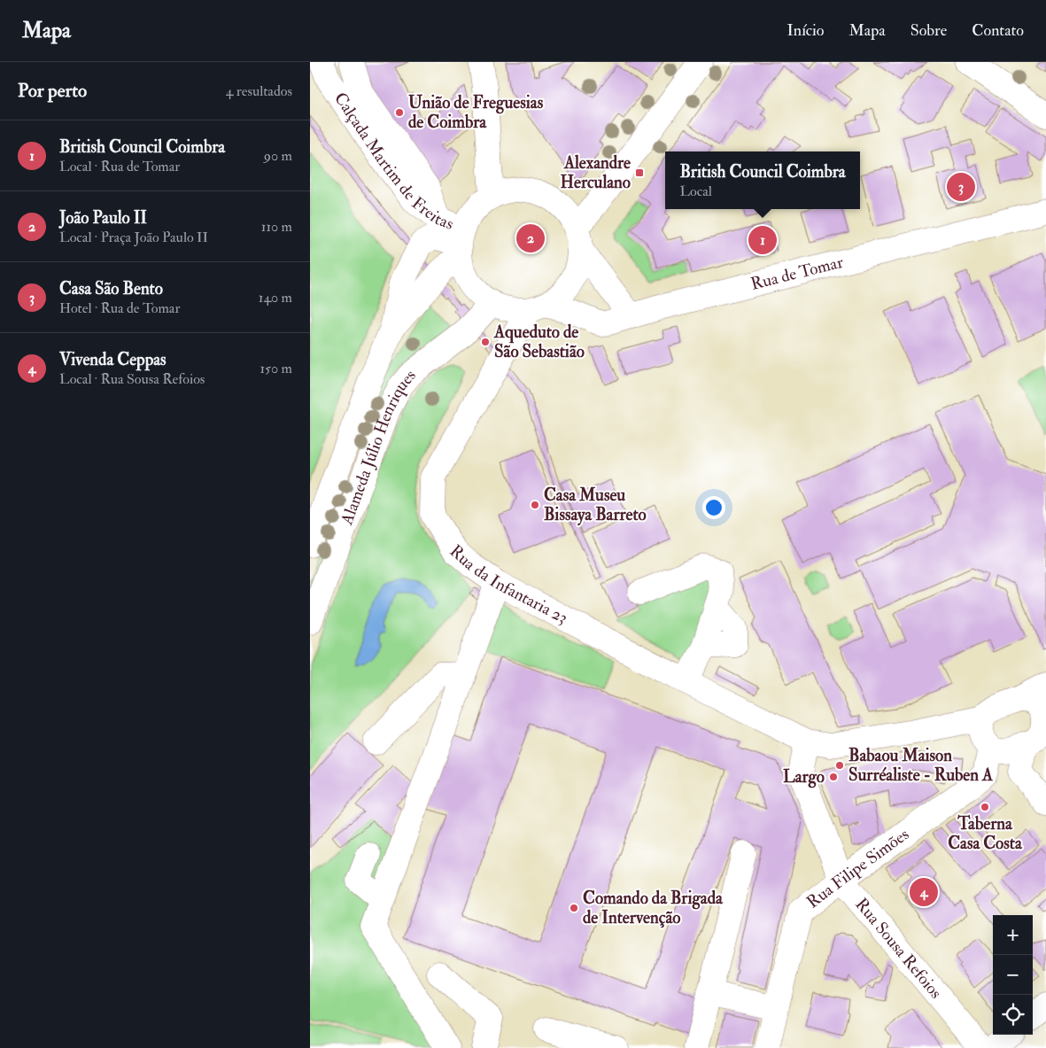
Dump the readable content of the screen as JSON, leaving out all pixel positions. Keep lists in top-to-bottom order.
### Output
{
  "streets": {
    "main road": [
      "Calçada Martim de Freitas",
      "Rua de Tomar",
      "Alameda Júlio Henriques",
      "Rua da Infantaria 23",
      "Rua Filipe Simões",
      "Rua Sousa Refoios"
    ]
  },
  "crossings": [
    ["Calçada Martim de Freitas", "Rua de Tomar"],
    ["Calçada Martim de Freitas", "Alameda Júlio Henriques"],
    ["Calçada Martim de Freitas", "Rua da Infantaria 23"],
    ["Rua de Tomar", "Alameda Júlio Henriques"],
    ["Rua de Tomar", "Rua da Infantaria 23"],
    ["Alameda Júlio Henriques", "Rua da Infantaria 23"],
    ["Rua da Infantaria 23", "Rua Sousa Refoios"],
    ["Rua Filipe Simões", "Rua Sousa Refoios"]
  ],
  "places": {
    "other": [
      "União de Freguesias de Coimbra",
      "Aqueduto de São Sebastião",
      "Casa Museu Bissaya Barreto",
      "Babaou Maison Surréaliste - Ruben A",
      "Largo",
      "Taberna Casa Costa",
      "Comando da Brigada de Intervenção"
    ],
    "transit": ["Alexandre Herculano"]
  },
  "page": {
    "header": "Mapa",
    "nav": [
      "Início",
      "Mapa",
      "Sobre",
      "Contato"
    ],
    "heading": ["Por perto", "4 resultados"],
    "list": [
      {
        "mark": "1",
        "name": "British Council Coimbra",
        "note": "Local · Rua de Tomar",
        "value": "90 m"
      },
      {
        "mark": "2",
        "name": "João Paulo II",
        "note": "Local · Praça João Paulo II",
        "value": "110 m"
      },
      {
        "mark": "3",
        "name": "Casa São Bento",
        "note": "Hotel · Rua de Tomar",
        "value": "140 m"
      },
      {
        "mark": "4",
        "name": "Vivenda Ceppas",
        "note": "Local · Rua Sousa Refoios",
        "value": "150 m"
      }
    ],
    "popup": ["British Council Coimbra", "Local"],
    "pins": [
      "3",
      "2",
      "1",
      "4"
    ],
    "map_buttons": ["+", "−"]
  }
}
